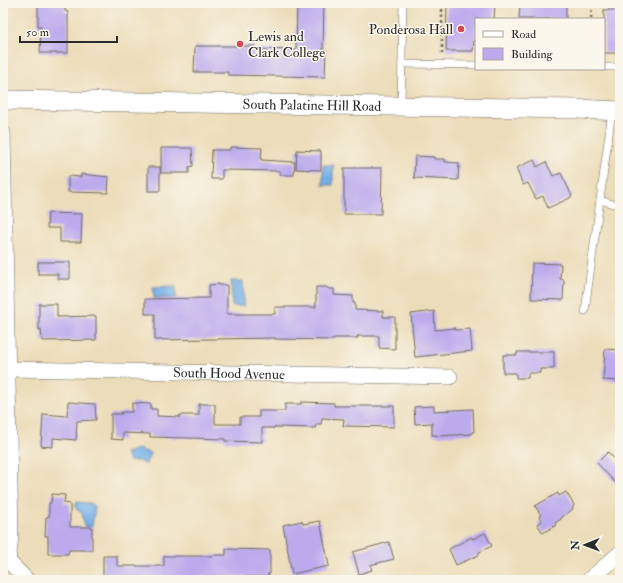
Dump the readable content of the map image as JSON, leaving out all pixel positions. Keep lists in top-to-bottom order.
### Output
{
  "streets": {
    "street": ["South Palatine Hill Road", "South Hood Avenue"]
  },
  "places": ["Ponderosa Hall", "Lewis and Clark College"],
  "legend": ["Road", "Building"],
  "scale_bar": "50 m",
  "north": "left"
}
